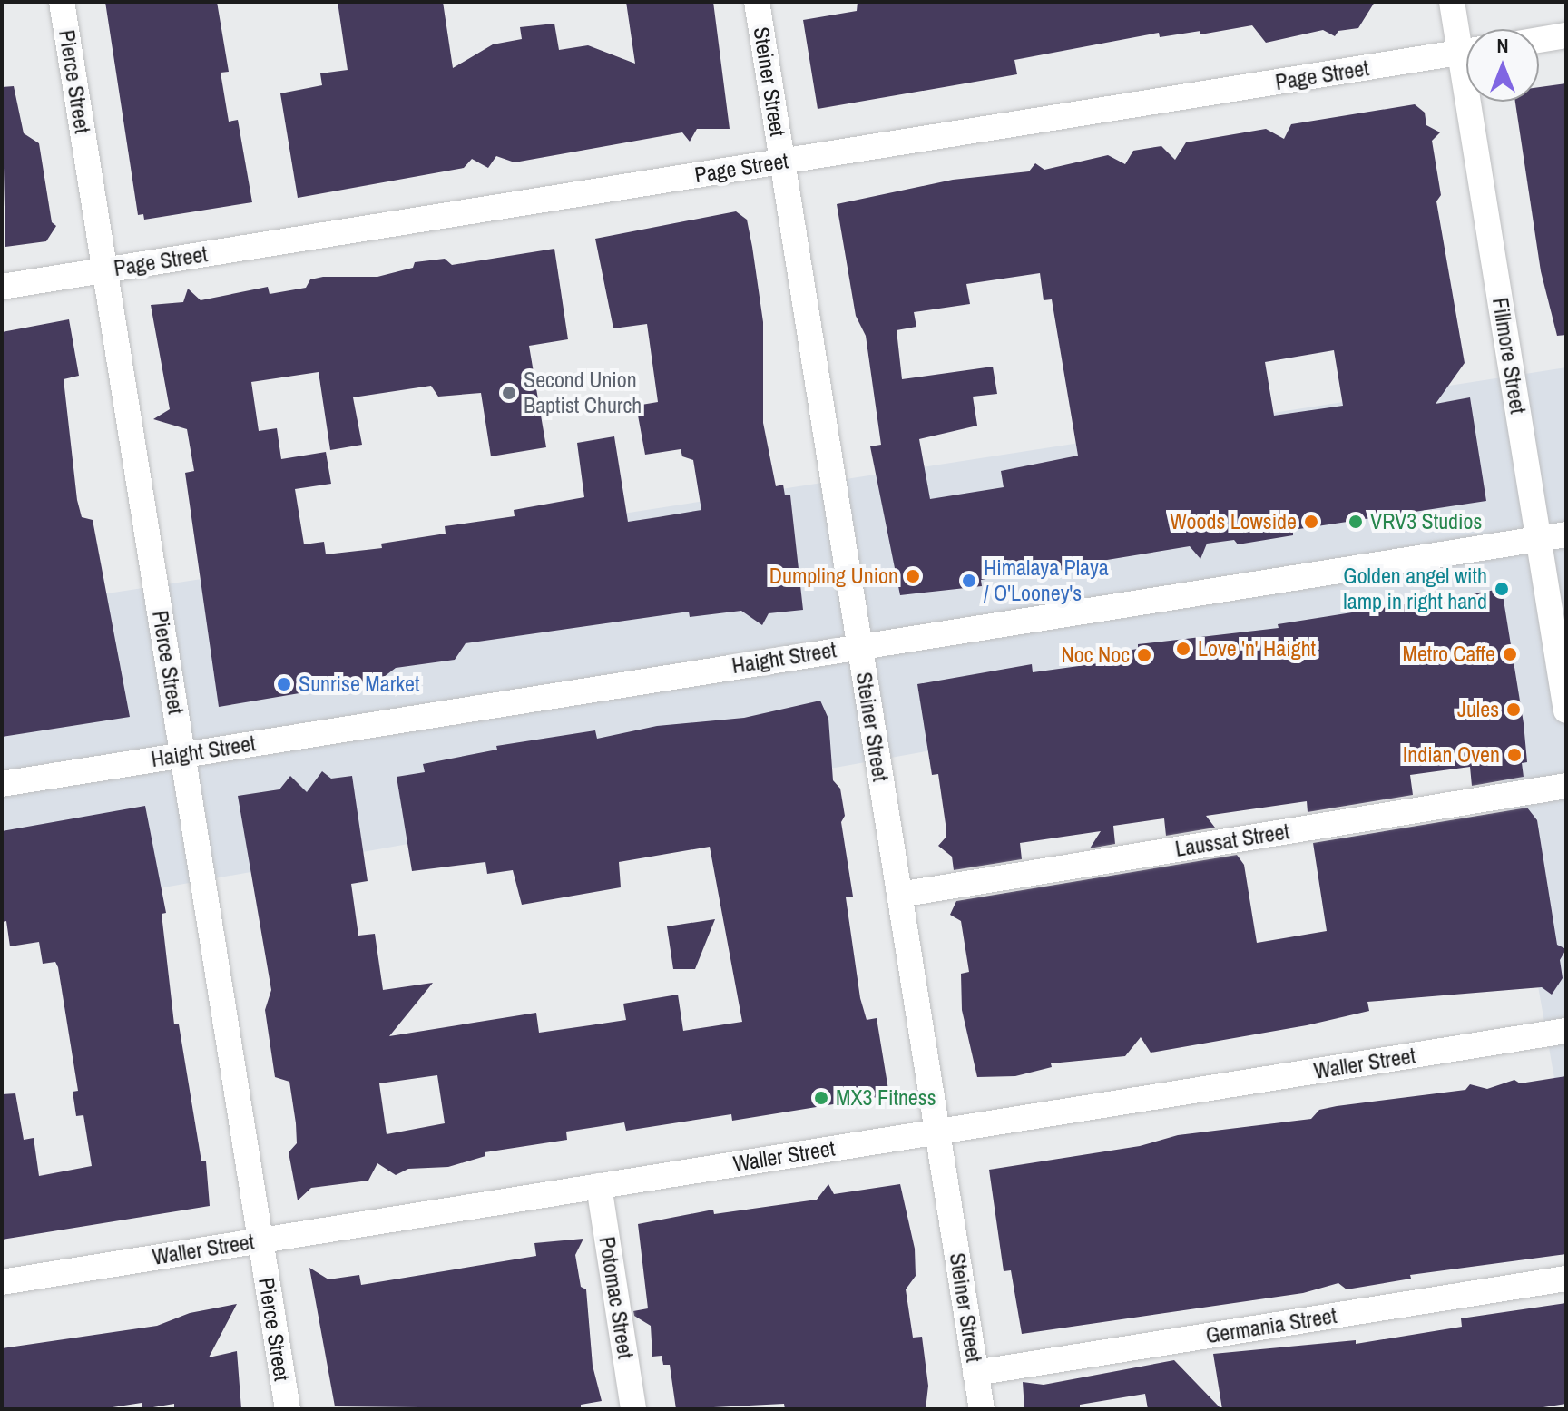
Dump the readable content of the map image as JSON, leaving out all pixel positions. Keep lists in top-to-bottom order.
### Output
{
  "streets": {
    "street": [
      "Page Street",
      "Pierce Street",
      "Steiner Street",
      "Fillmore Street",
      "Haight Street",
      "Laussat Street",
      "Waller Street",
      "Potomac Street",
      "Germania Street"
    ]
  },
  "crossings": [
    ["Page Street", "Pierce Street"],
    ["Page Street", "Steiner Street"],
    ["Pierce Street", "Haight Street"],
    ["Pierce Street", "Waller Street"],
    ["Steiner Street", "Haight Street"],
    ["Steiner Street", "Laussat Street"],
    ["Steiner Street", "Waller Street"],
    ["Steiner Street", "Germania Street"],
    ["Fillmore Street", "Haight Street"],
    ["Waller Street", "Potomac Street"]
  ],
  "places": [
    "Second Union Baptist Church",
    "Woods Lowside",
    "VRV3 Studios",
    "Dumpling Union",
    "Himalaya Playa / O'Looney's",
    "Golden angel with lamp in right hand",
    "Love 'n' Haight",
    "Metro Caffe",
    "Noc Noc",
    "Sunrise Market",
    "Jules",
    "Indian Oven",
    "MX3 Fitness"
  ],
  "north": "top"
}
